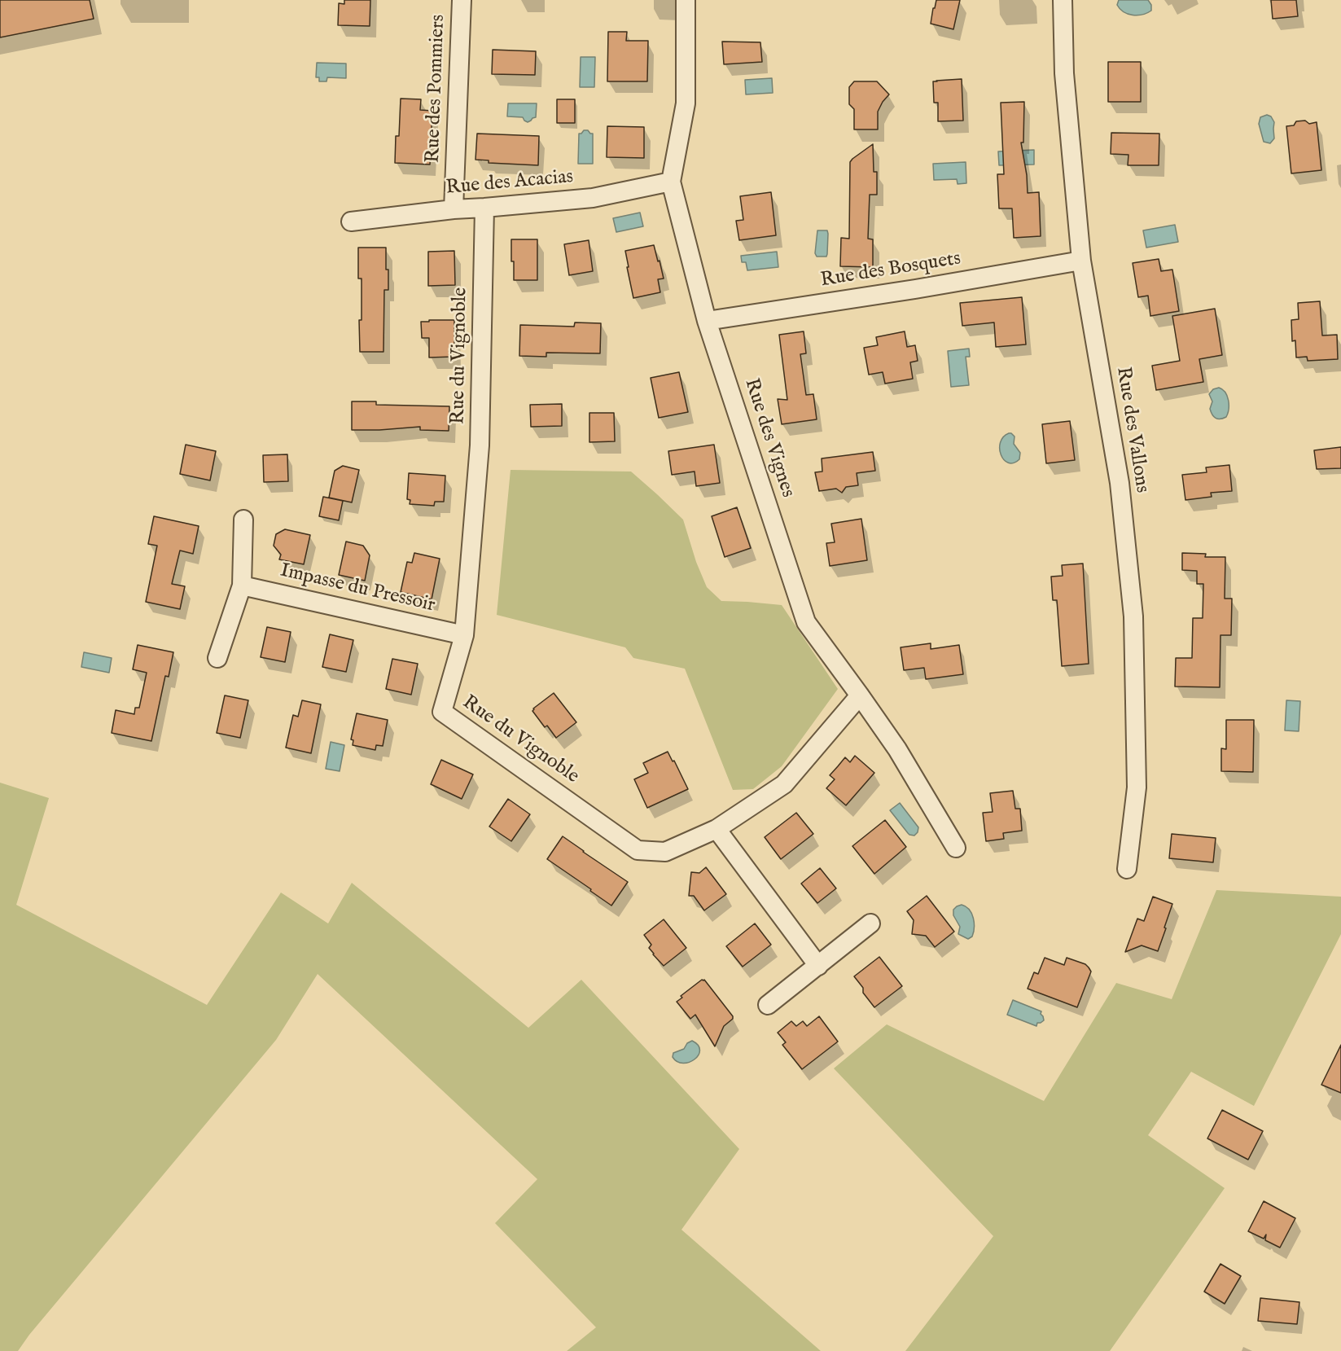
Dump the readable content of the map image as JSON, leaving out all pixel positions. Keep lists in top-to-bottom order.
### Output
{
  "streets": {
    "street": [
      "Rue des Pommiers",
      "Rue des Acacias",
      "Rue des Bosquets",
      "Rue du Vignoble",
      "Rue des Vallons",
      "Rue des Vignes",
      "Impasse du Pressoir"
    ]
  },
  "crossings": [
    ["Rue des Pommiers", "Rue des Acacias"],
    ["Rue des Acacias", "Rue du Vignoble"],
    ["Rue des Acacias", "Rue des Vignes"],
    ["Rue des Bosquets", "Rue des Vallons"],
    ["Rue des Bosquets", "Rue des Vignes"],
    ["Rue du Vignoble", "Rue des Vignes"],
    ["Rue du Vignoble", "Impasse du Pressoir"]
  ]
}
